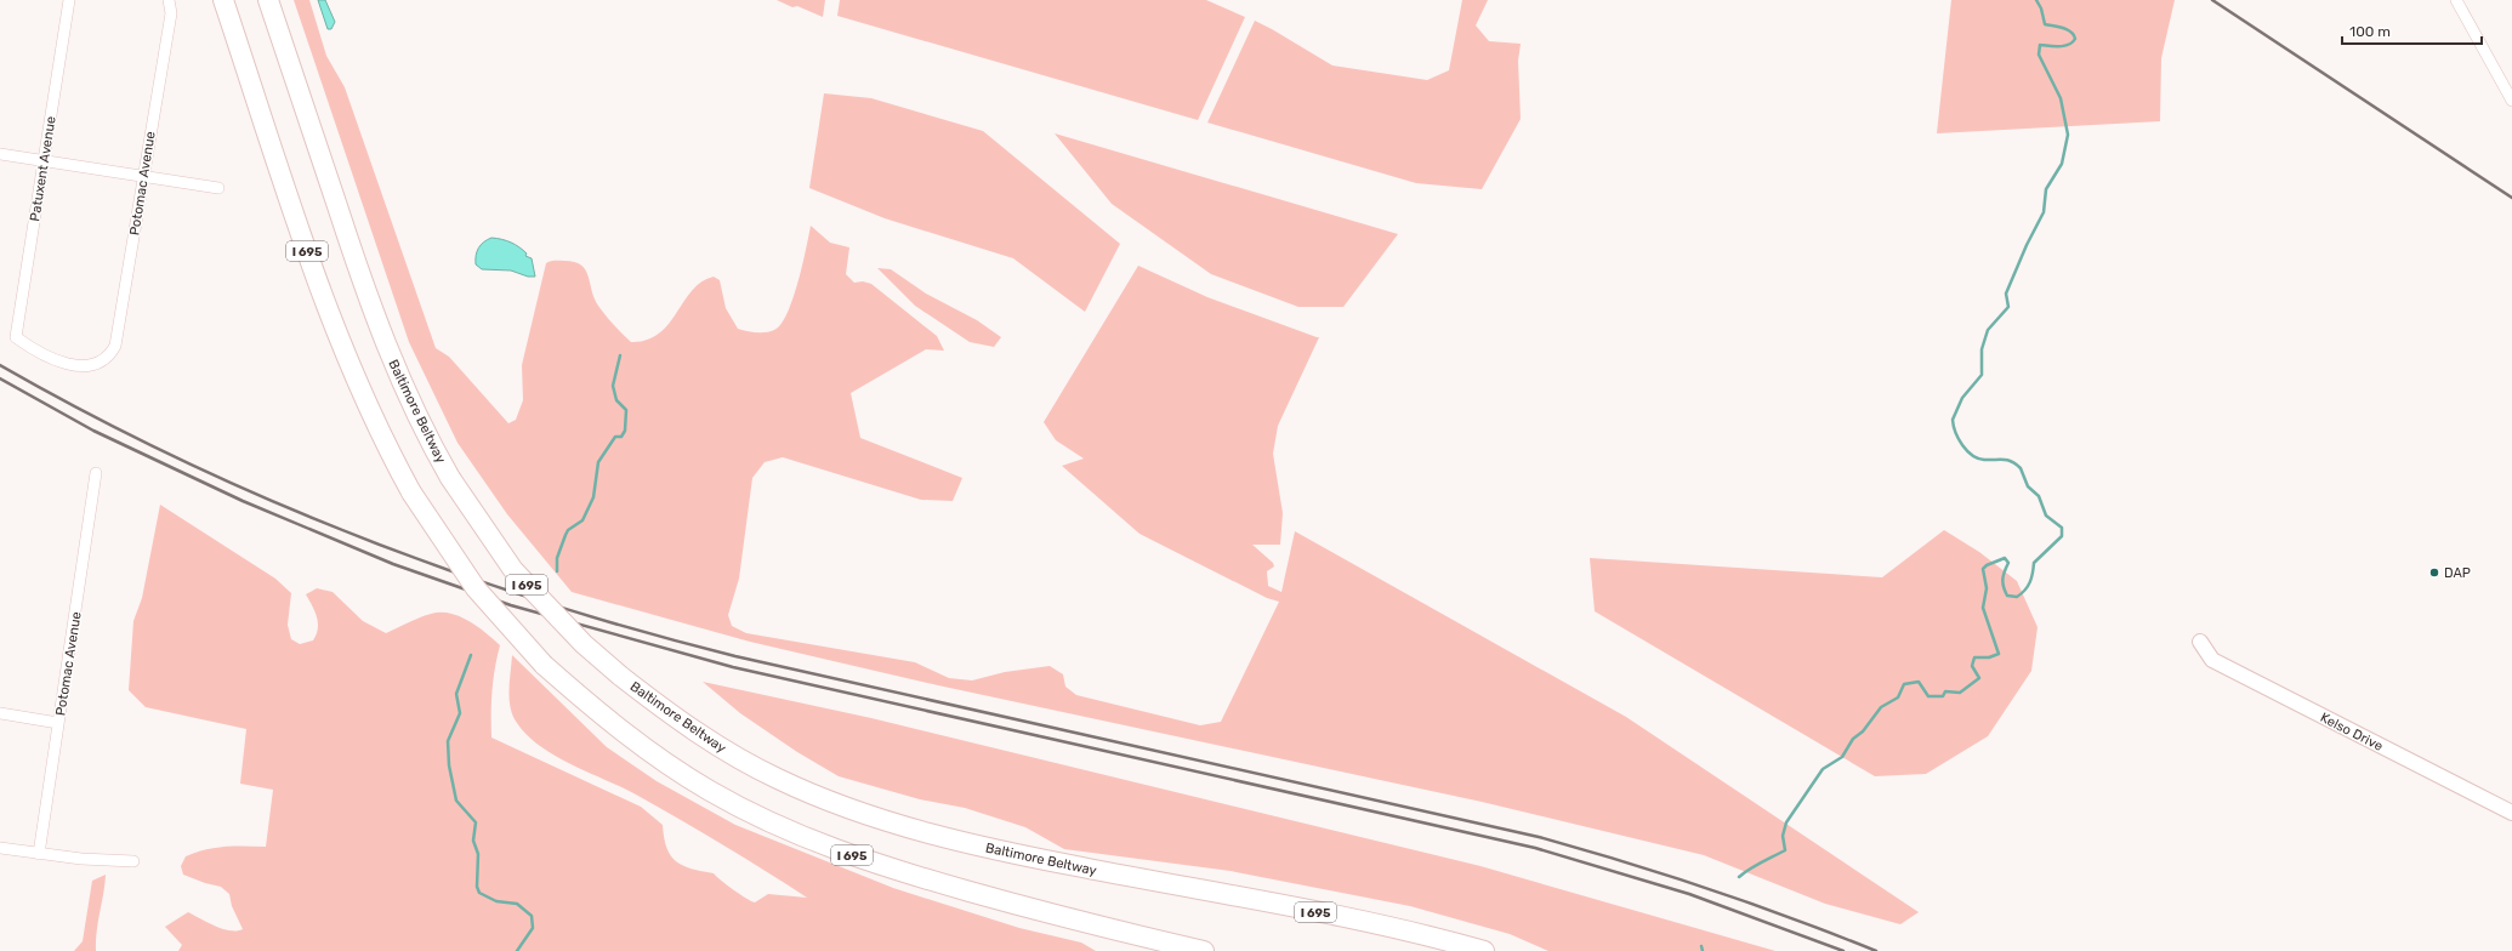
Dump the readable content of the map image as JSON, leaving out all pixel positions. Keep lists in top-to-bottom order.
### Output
{
  "streets": {
    "highway": ["I 695", "Baltimore Beltway"],
    "street": ["Patuxent Avenue", "Potomac Avenue", "Kelso Drive"]
  },
  "crossings": [
    ["Patuxent Avenue", "Potomac Avenue"]
  ],
  "places": ["DAP"],
  "scale_bar": "100 m"
}
